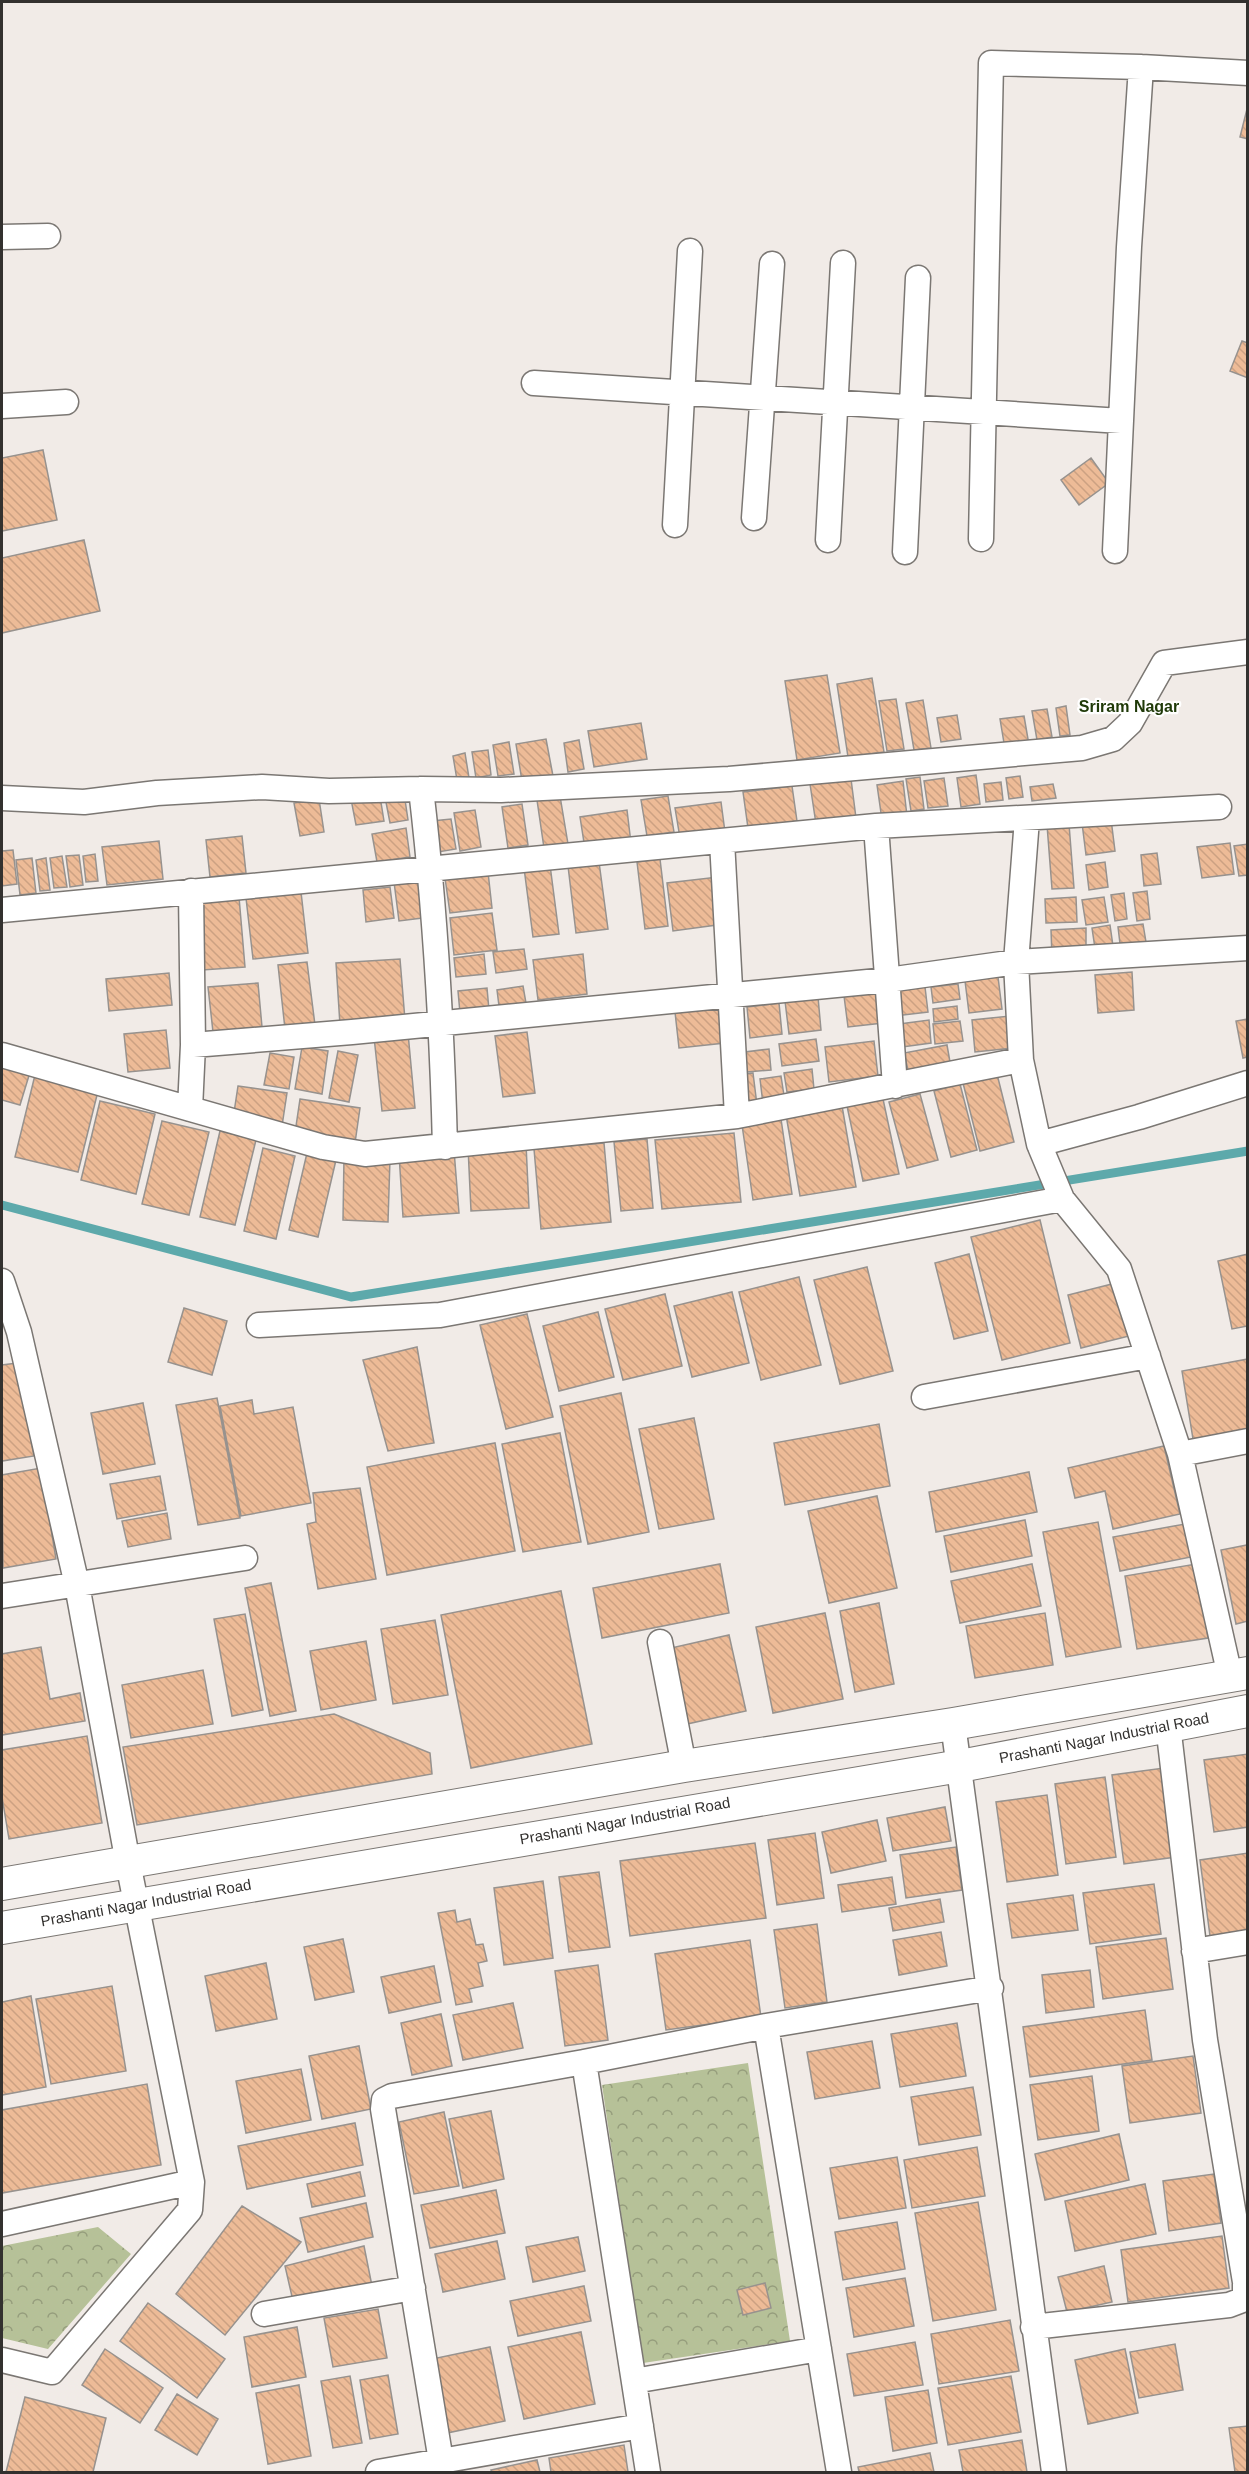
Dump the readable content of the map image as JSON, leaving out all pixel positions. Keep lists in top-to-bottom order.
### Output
{
  "streets": {
    "street": ["Prashanti Nagar Industrial Road"]
  },
  "districts": ["Sriram Nagar"]
}
